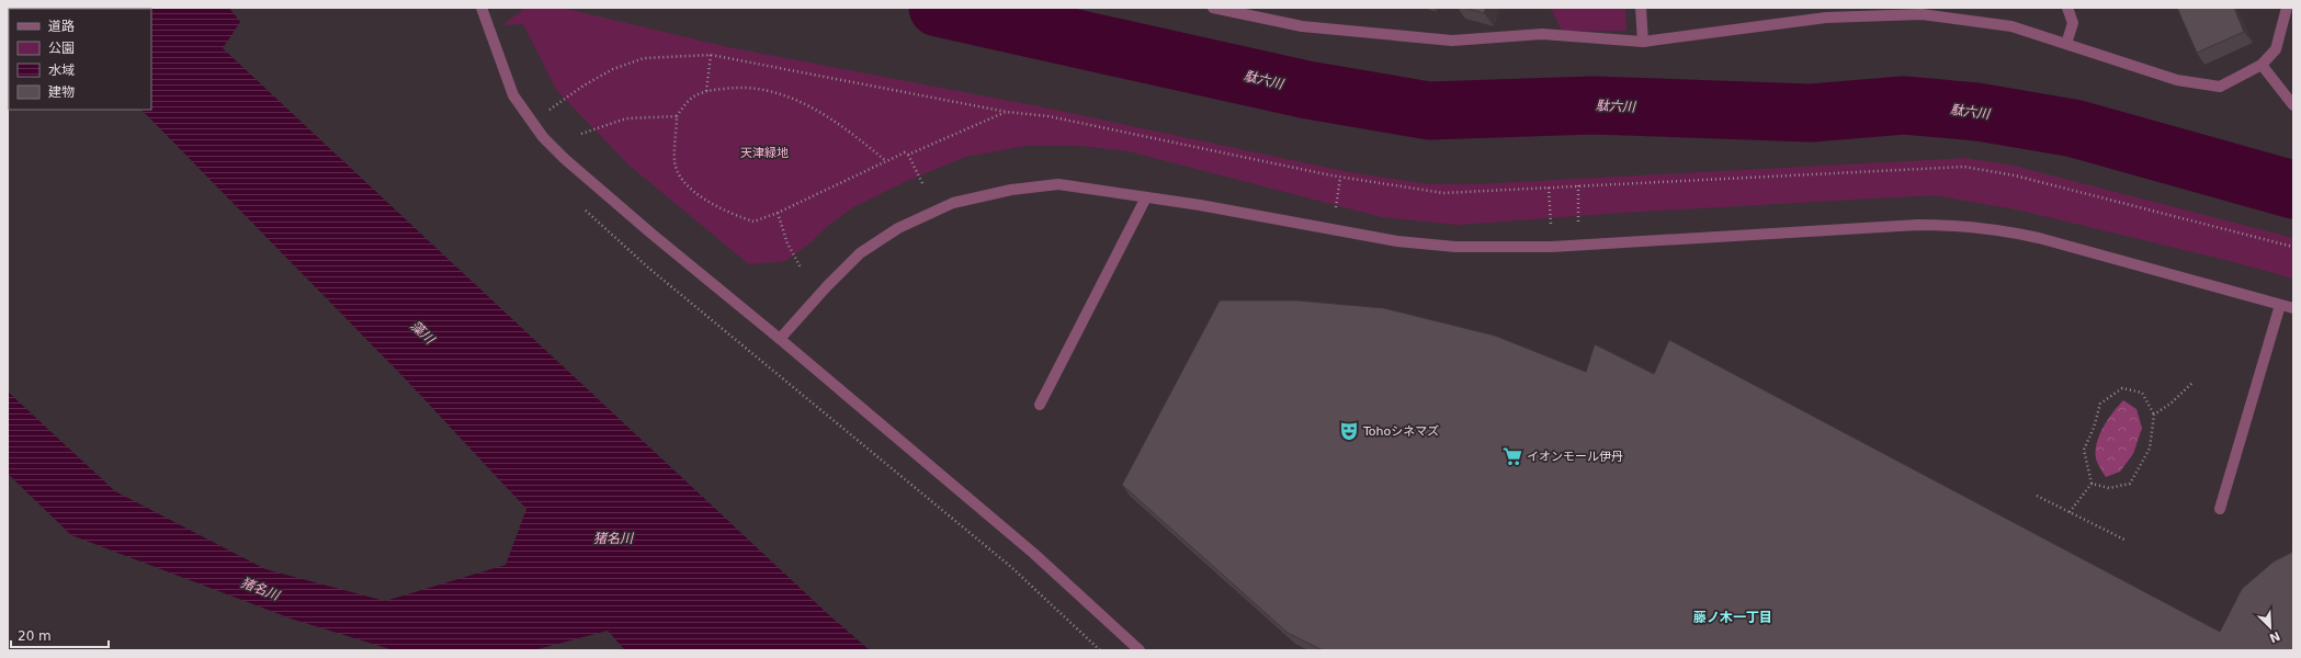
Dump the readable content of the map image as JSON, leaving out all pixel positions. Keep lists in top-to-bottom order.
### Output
{
  "districts": ["藤ノ木一丁目"],
  "water": ["駄六川", "藻川", "猪名川"],
  "parks": ["天津緑地"],
  "places": {
    "theatre": ["Tohoシネマズ"],
    "supermarket": ["イオンモール伊丹"]
  },
  "legend": [
    "道路",
    "公園",
    "水域",
    "建物"
  ],
  "scale_bar": "20 m",
  "north": "bottom right"
}
